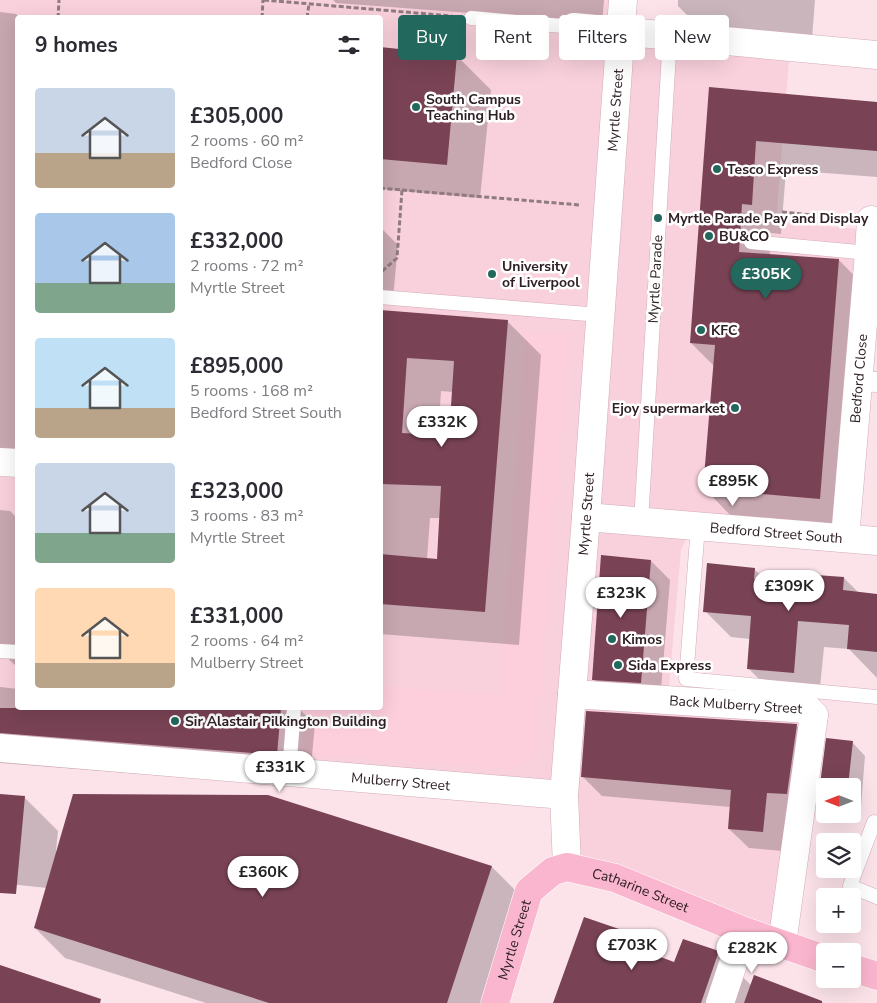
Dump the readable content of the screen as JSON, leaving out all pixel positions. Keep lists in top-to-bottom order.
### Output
{
  "streets": {
    "main road": ["Myrtle Street", "Catharine Street"],
    "street": [
      "Bedford Close",
      "Bedford Street South",
      "Back Mulberry Street",
      "Mulberry Street"
    ],
    "lane": ["Myrtle Parade"]
  },
  "crossings": [
    ["Myrtle Street", "Bedford Street South"],
    ["Myrtle Street", "Back Mulberry Street"],
    ["Myrtle Street", "Mulberry Street"],
    ["Myrtle Street", "Catharine Street"],
    ["Myrtle Parade", "Bedford Street South"],
    ["Bedford Close", "Bedford Street South"],
    ["Back Mulberry Street", "Catharine Street"]
  ],
  "places": [
    "South Campus Teaching Hub",
    "Tesco Express",
    "Myrtle Parade Pay and Display",
    "BU&CO",
    "University of Liverpool",
    "KFC",
    "Ejoy supermarket",
    "Kimos",
    "Sida Express",
    "Sir Alastair Pilkington Building"
  ],
  "north": "left",
  "page": {
    "chip": [
      "Buy",
      "Rent",
      "Filters",
      "New"
    ],
    "heading": "9 homes",
    "list": [
      {
        "name": "£305,000",
        "note": "2 rooms · 60 m² · Bedford Close"
      },
      {
        "name": "£332,000",
        "note": "2 rooms · 72 m² · Myrtle Street"
      },
      {
        "name": "£895,000",
        "note": "5 rooms · 168 m² · Bedford Street South"
      },
      {
        "name": "£323,000",
        "note": "3 rooms · 83 m² · Myrtle Street"
      },
      {
        "name": "£331,000",
        "note": "2 rooms · 64 m² · Mulberry Street"
      }
    ],
    "price": [
      "£305K",
      "£332K",
      "£895K",
      "£309K",
      "£323K",
      "£331K",
      "£360K",
      "£703K",
      "£282K"
    ],
    "map_buttons": ["+", "−"]
  }
}
